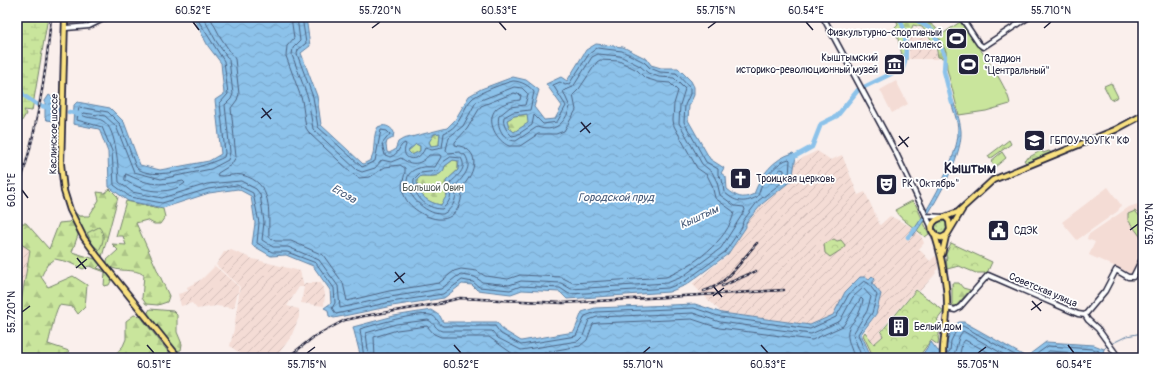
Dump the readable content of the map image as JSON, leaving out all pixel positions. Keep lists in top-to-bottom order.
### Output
{
  "streets": {
    "main road": ["Каслинское шоссе"],
    "street": ["Советская улица"]
  },
  "districts": ["Кыштым"],
  "water": ["Егоза", "Городской пруд", "Кыштым"],
  "parks": ["Большой Овин"],
  "places": {
    "sports": ["Физкультурно-спортивный комплекс", "Стадион \"Центральный\""],
    "museum": ["Кыштымский историко-революционный музей"],
    "school or university": ["ГБПОУ \"ЮУГК\" КФ"],
    "church": ["Троицкая церковь"],
    "theatre": ["РК \"Октябрь\""],
    "public building": ["СДЭК"],
    "building": ["Белый дом"]
  },
  "coordinates": [
    "60.52°E",
    "55.720°N",
    "60.53°E",
    "55.715°N",
    "60.54°E",
    "55.710°N",
    "60.51°E",
    "55.705°N"
  ]
}
